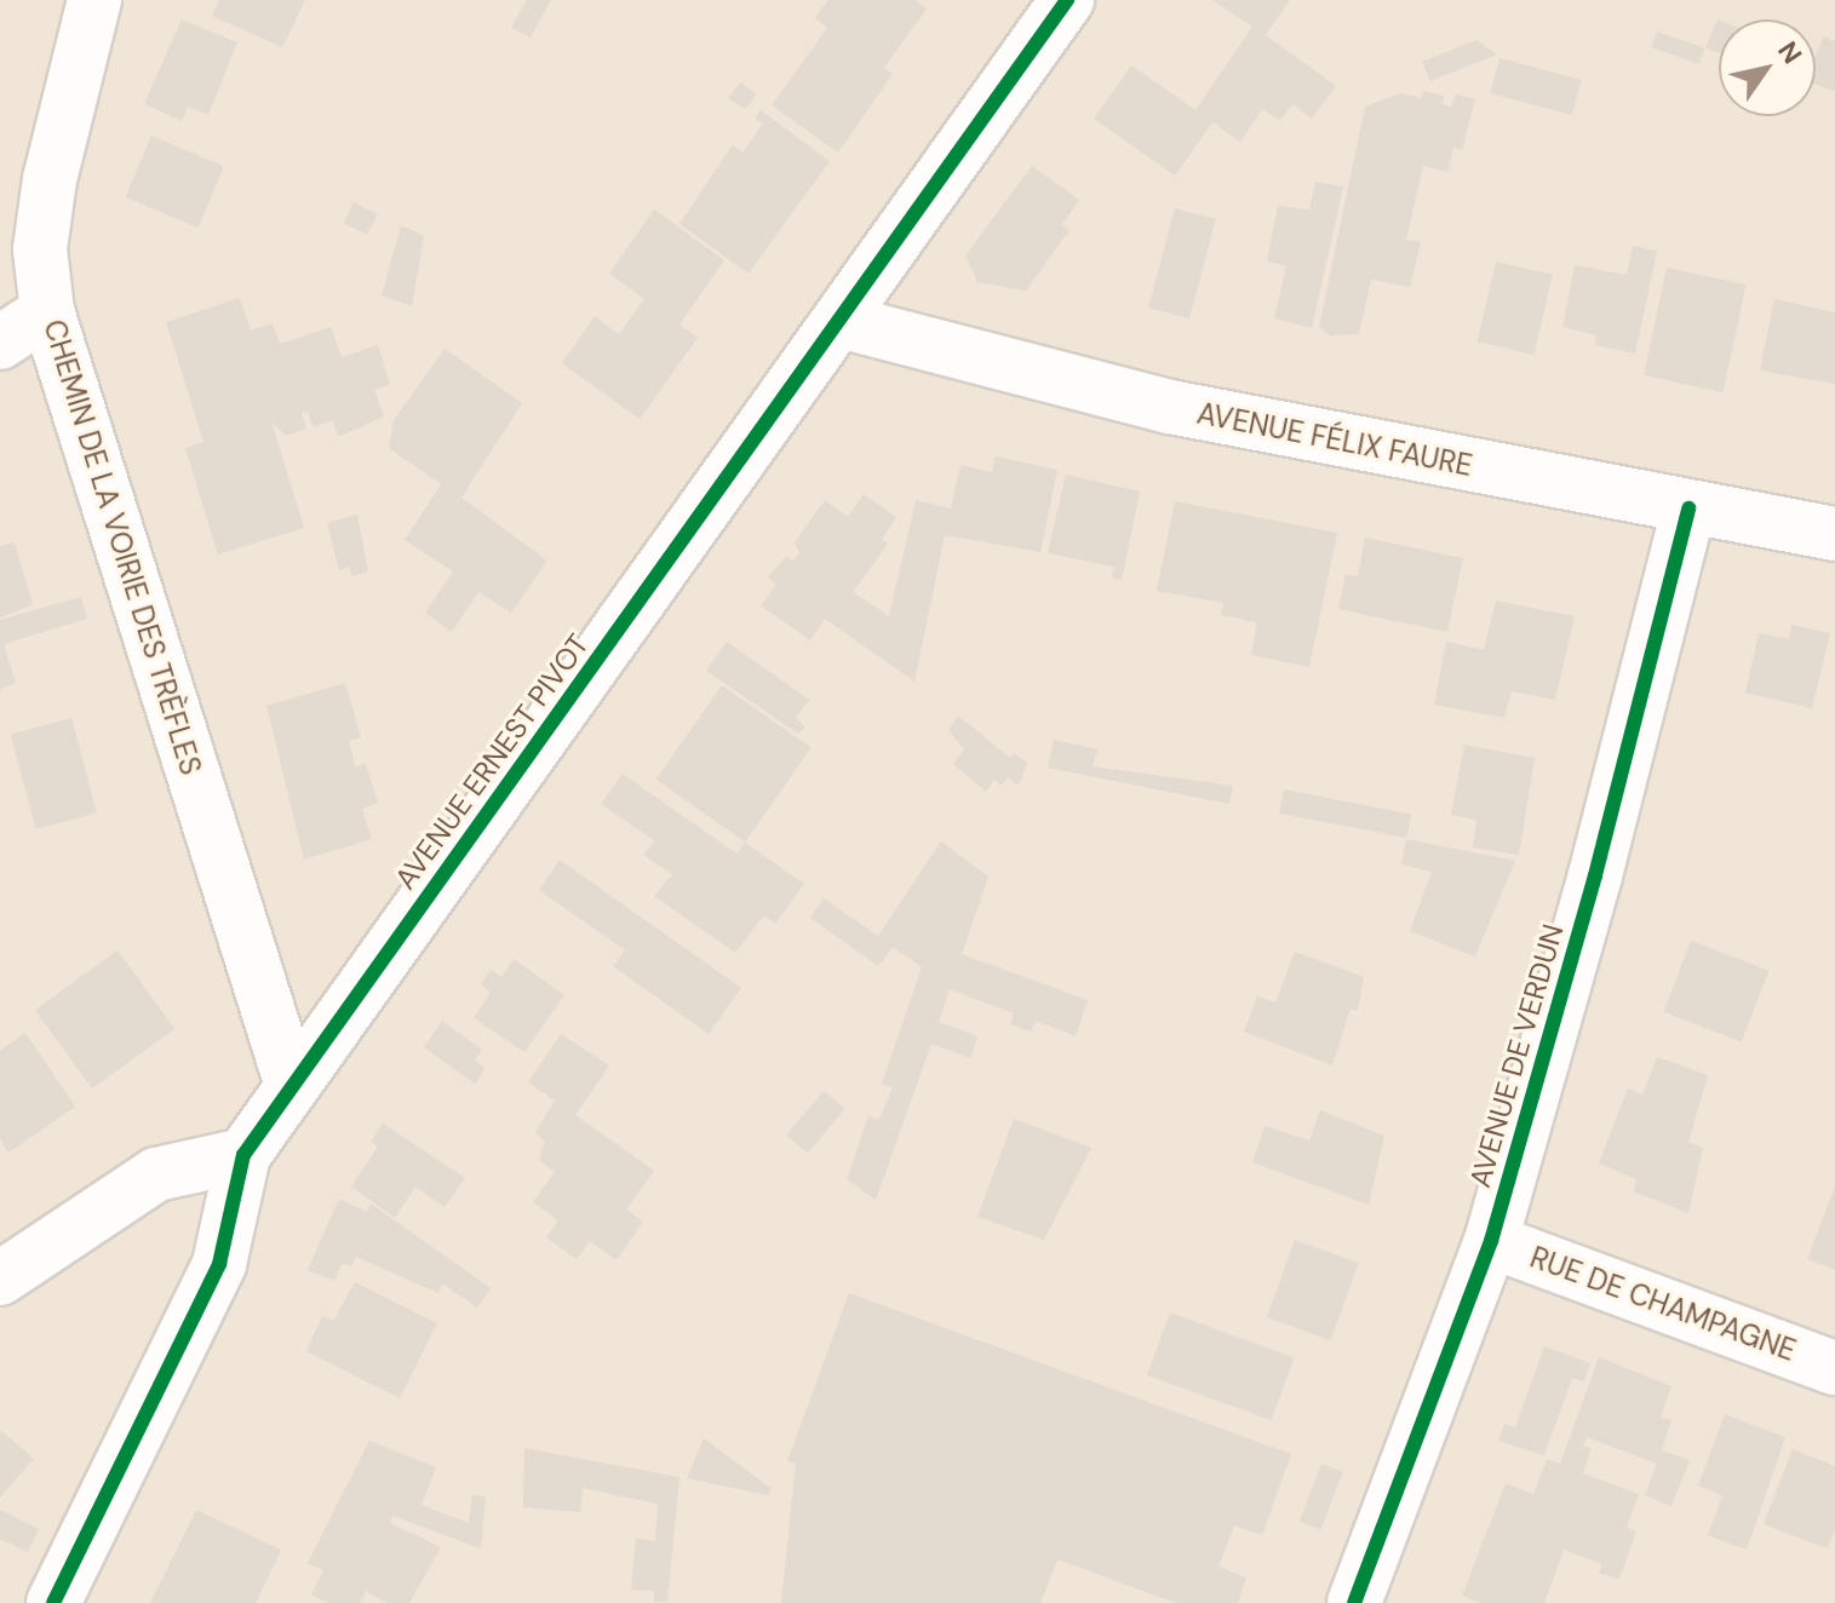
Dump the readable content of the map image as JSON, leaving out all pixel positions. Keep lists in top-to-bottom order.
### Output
{
  "streets": {
    "street": [
      "AVENUE FÉLIX FAURE",
      "CHEMIN DE LA VOIRIE DES TRÈFLES",
      "AVENUE ERNEST PIVOT",
      "AVENUE DE VERDUN",
      "RUE DE CHAMPAGNE"
    ]
  },
  "crossings": [
    ["AVENUE FÉLIX FAURE", "AVENUE ERNEST PIVOT"],
    ["AVENUE FÉLIX FAURE", "AVENUE DE VERDUN"],
    ["CHEMIN DE LA VOIRIE DES TRÈFLES", "AVENUE ERNEST PIVOT"],
    ["AVENUE DE VERDUN", "RUE DE CHAMPAGNE"]
  ],
  "north": "top right"
}
